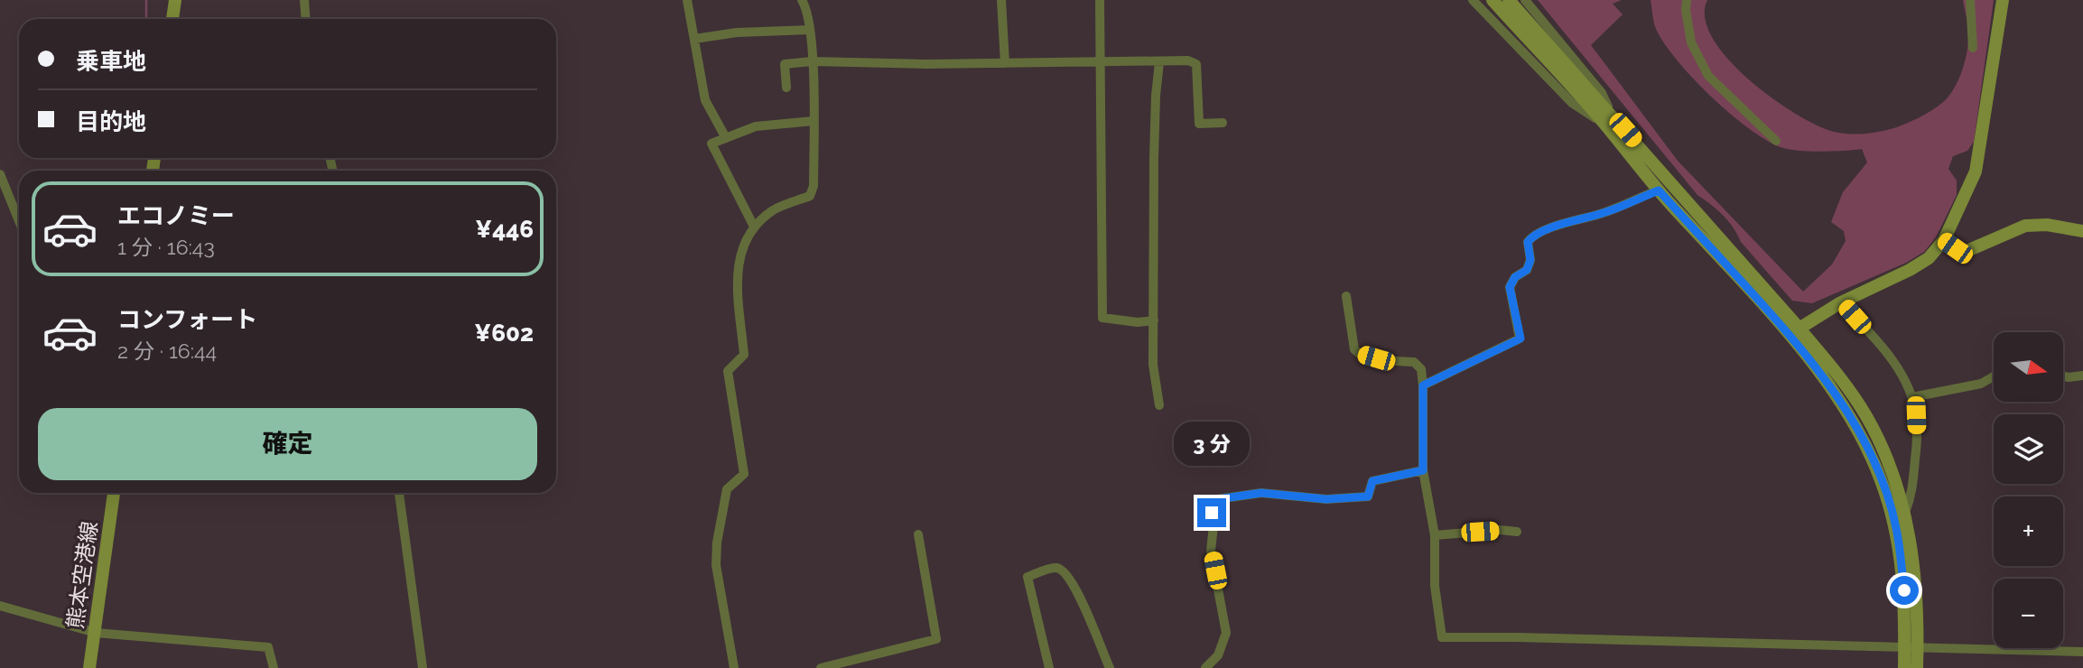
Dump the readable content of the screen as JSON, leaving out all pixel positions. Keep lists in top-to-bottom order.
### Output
{
  "streets": {
    "street": ["熊本空港線"]
  },
  "north": "right",
  "page": {
    "banner": ["乗車地", "目的地"],
    "list": [
      {
        "name": "エコノミー",
        "note": "1 分 · 16:43",
        "value": "¥446"
      },
      {
        "name": "コンフォート",
        "note": "2 分 · 16:44",
        "value": "¥602"
      }
    ],
    "map_buttons": ["+", "−"],
    "buttons": "確定",
    "bubble": "3 分"
  }
}
